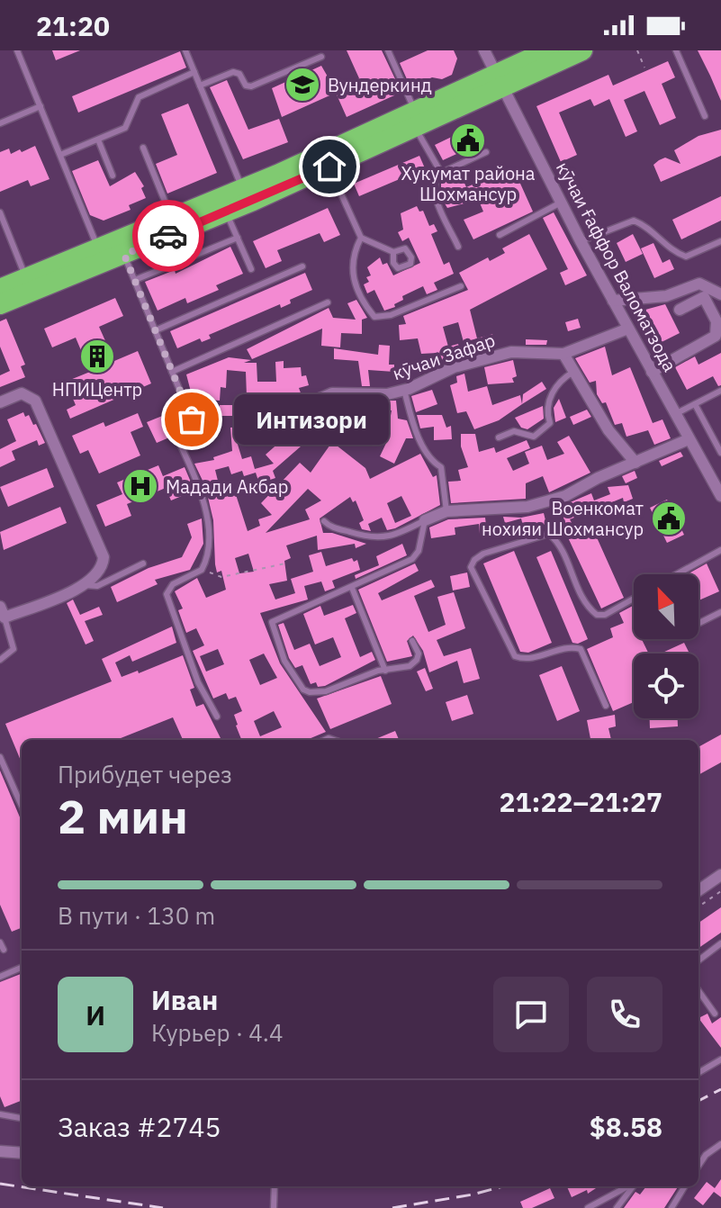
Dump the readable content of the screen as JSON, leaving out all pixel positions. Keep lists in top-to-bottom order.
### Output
{
  "streets": {
    "street": ["кӯчаи Ғаффор Валоматзода", "кӯчаи Зафар"]
  },
  "crossings": [
    ["кӯчаи Ғаффор Валоматзода", "кӯчаи Зафар"]
  ],
  "places": {
    "school or university": ["Вундеркинд"],
    "public building": ["Хукумат района Шохмансур", "Военкомат нохияи Шохмансур"],
    "building": ["НПИЦентр"],
    "other": ["Интизори"],
    "hospital": ["Мадади Акбар"]
  },
  "north": "top left",
  "page": {
    "status": "21:20",
    "bubble": "Интизори",
    "heading": ["2 мин", "Прибудет через", "21:22–21:27"],
    "panel": [
      "Иван",
      "Курьер · 4.4",
      "Заказ #2745",
      "$8.58"
    ],
    "bar": "В пути · 130 m",
    "round": "И"
  }
}
